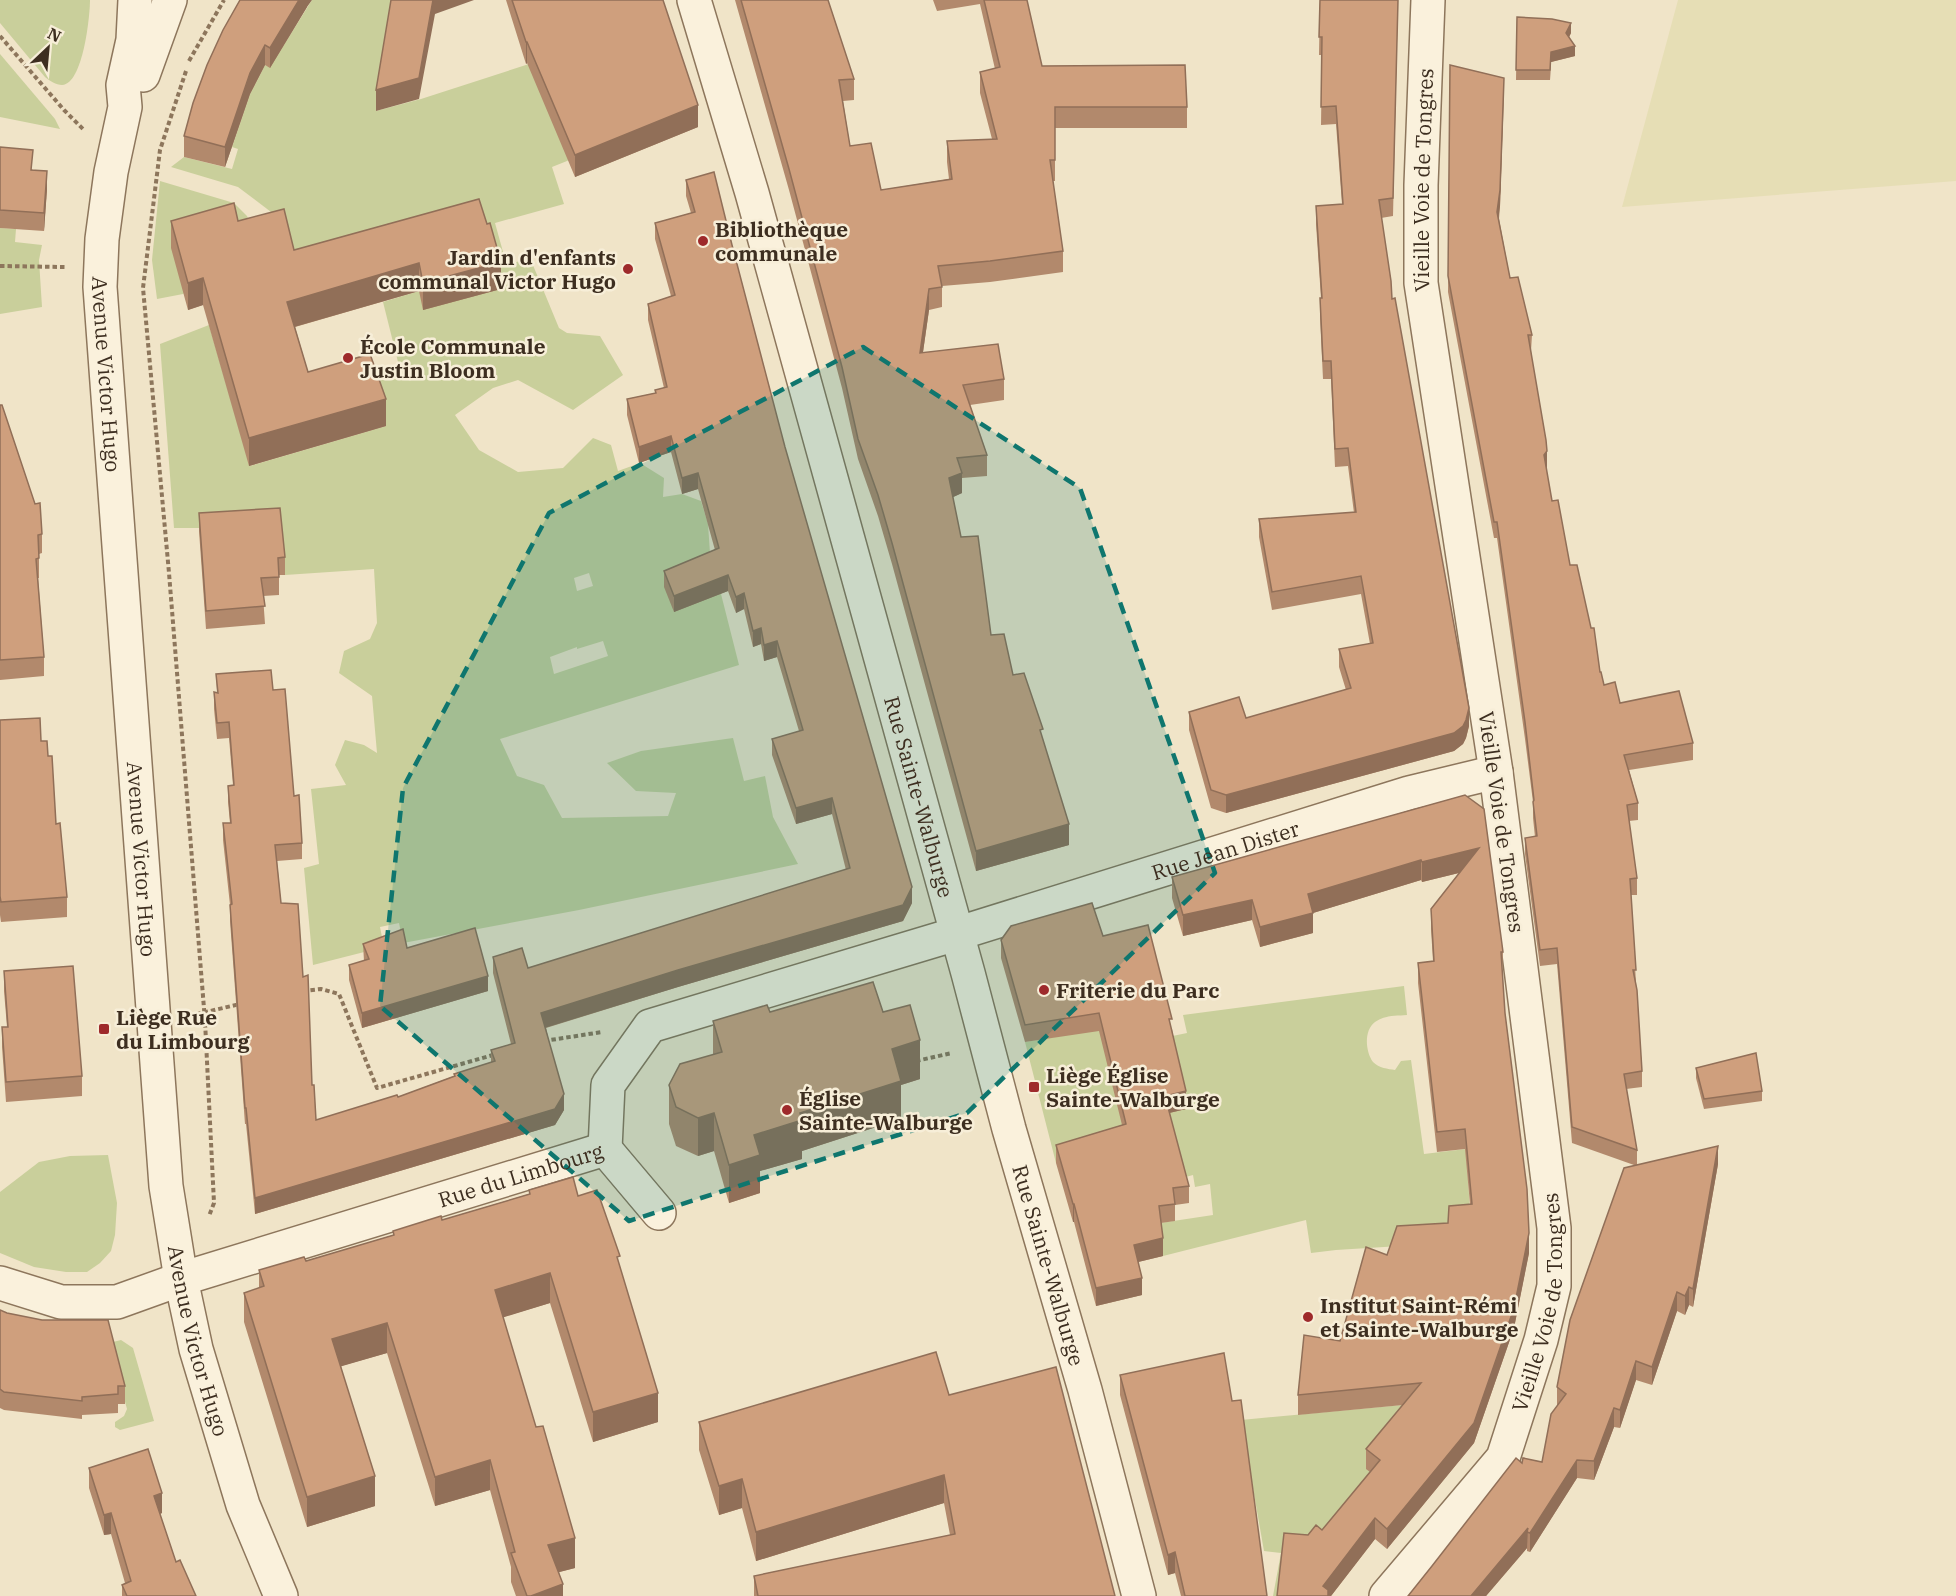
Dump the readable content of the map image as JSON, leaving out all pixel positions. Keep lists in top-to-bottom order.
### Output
{
  "streets": {
    "street": [
      "Vieille Voie de Tongres",
      "Avenue Victor Hugo",
      "Rue Sainte-Walburge",
      "Rue Jean Dister",
      "Rue du Limbourg"
    ]
  },
  "crossings": [
    ["Vieille Voie de Tongres", "Rue Jean Dister"],
    ["Avenue Victor Hugo", "Rue du Limbourg"],
    ["Rue Sainte-Walburge", "Rue Jean Dister"],
    ["Rue Sainte-Walburge", "Rue du Limbourg"],
    ["Rue Jean Dister", "Rue du Limbourg"]
  ],
  "places": {
    "other": [
      "Bibliothèque communale",
      "Jardin d'enfants communal Victor Hugo",
      "École Communale Justin Bloom",
      "Friterie du Parc",
      "Église Sainte-Walburge",
      "Institut Saint-Rémi et Sainte-Walburge"
    ],
    "transit": ["Liège Rue du Limbourg", "Liège Église Sainte-Walburge"]
  },
  "north": "top right"
}
